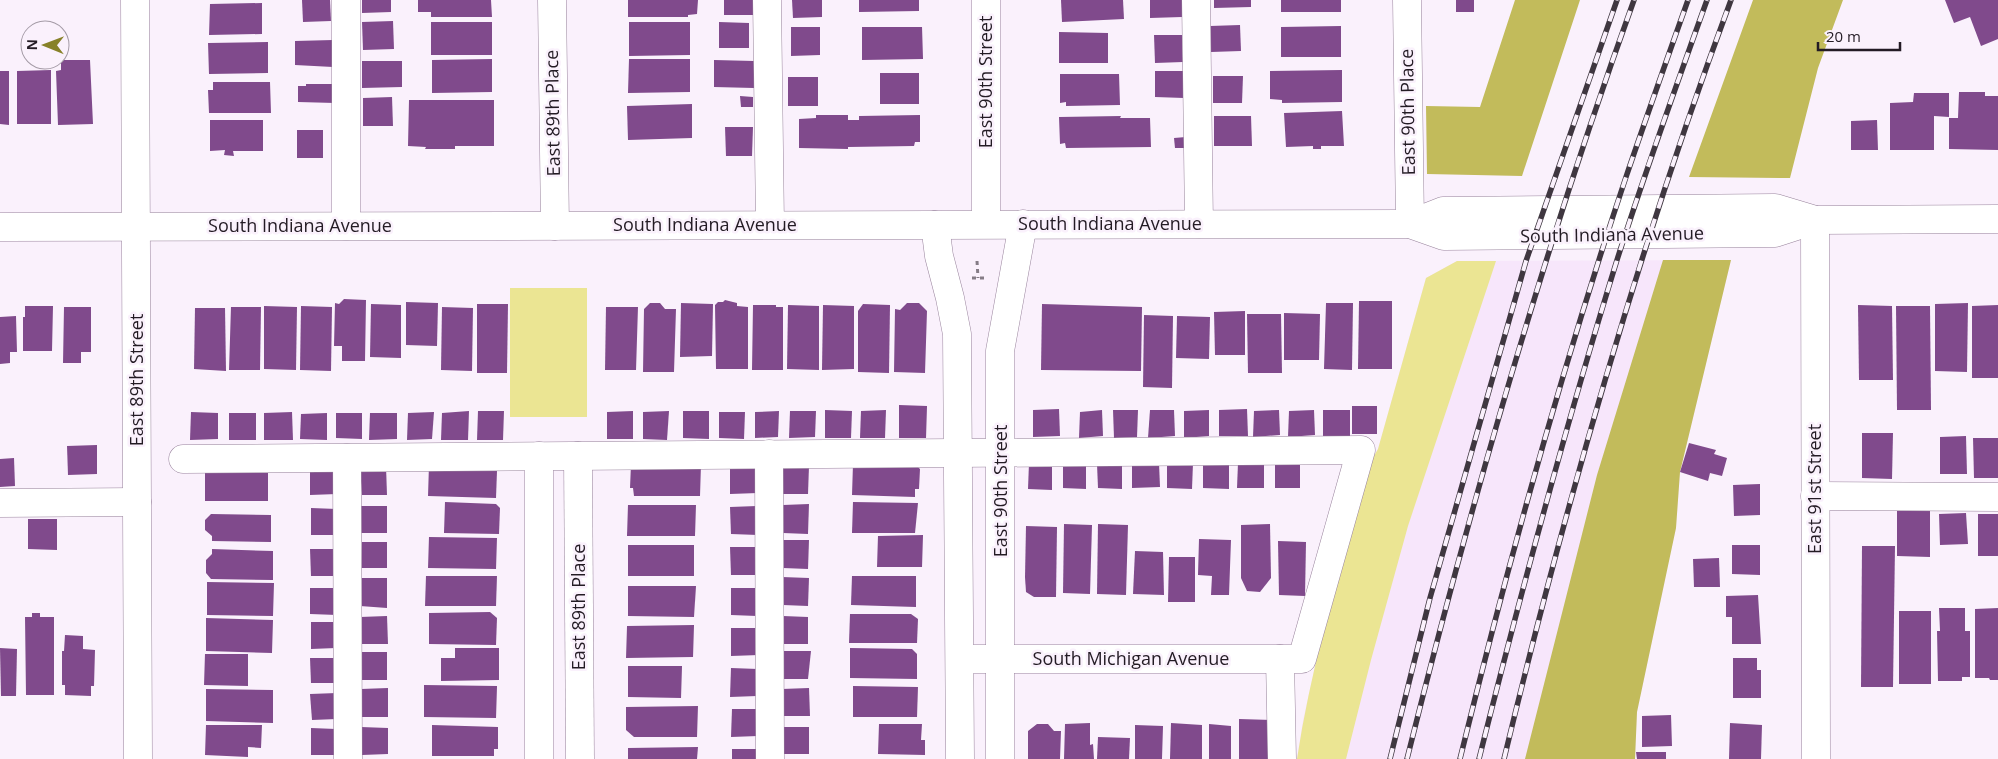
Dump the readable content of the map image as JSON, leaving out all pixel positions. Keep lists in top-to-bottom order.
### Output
{
  "streets": {
    "street": [
      "East 90th Street",
      "East 90th Place",
      "East 89th Place",
      "South Indiana Avenue",
      "East 89th Street",
      "East 91st Street",
      "South Michigan Avenue"
    ]
  },
  "crossings": [
    ["East 90th Street", "South Indiana Avenue"],
    ["East 90th Street", "South Michigan Avenue"],
    ["East 90th Place", "South Indiana Avenue"],
    ["East 89th Place", "South Indiana Avenue"],
    ["South Indiana Avenue", "East 89th Street"],
    ["South Indiana Avenue", "East 91st Street"]
  ],
  "scale_bar": "20 m",
  "north": "left"
}
